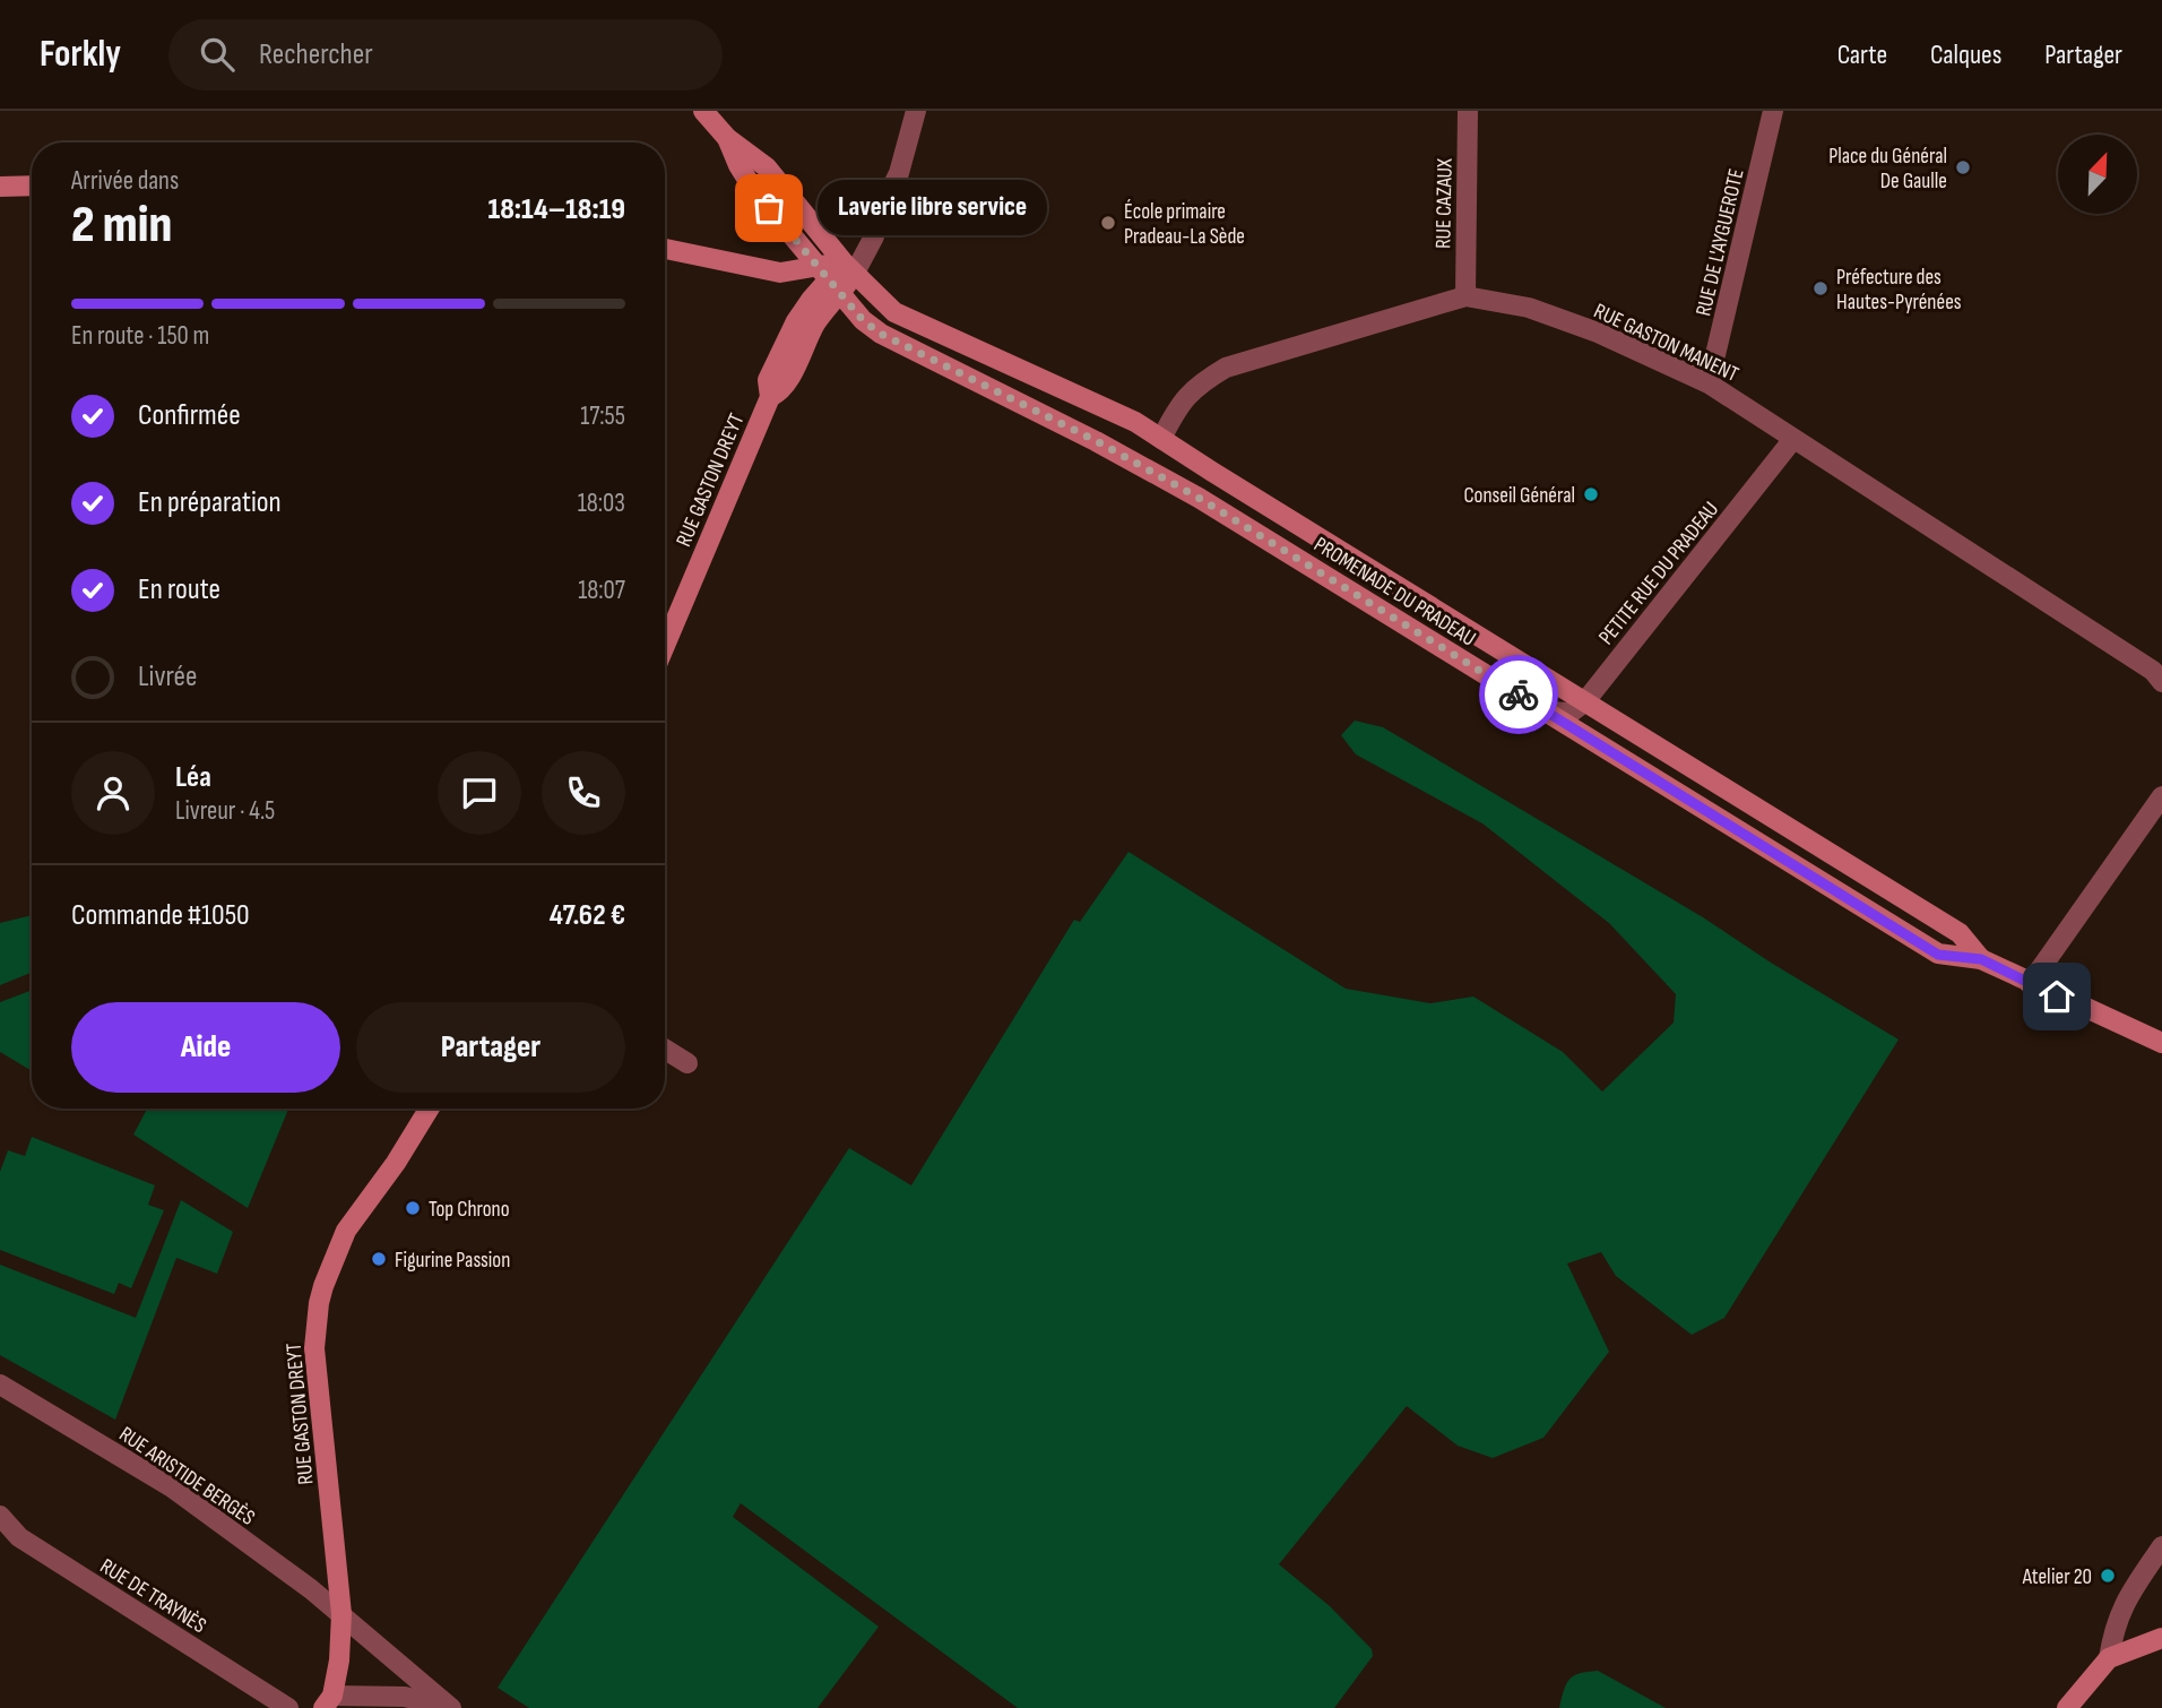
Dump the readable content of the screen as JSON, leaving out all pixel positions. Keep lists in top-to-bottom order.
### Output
{
  "streets": {
    "street": [
      "RUE CAZAUX",
      "RUE DE L'AYGUEROTE",
      "RUE GASTON MANENT",
      "RUE GASTON DREYT",
      "PETITE RUE DU PRADEAU",
      "PROMENADE DU PRADEAU",
      "RUE ARISTIDE BERGÈS",
      "RUE DE TRAYNÈS"
    ]
  },
  "crossings": [
    ["RUE CAZAUX", "RUE GASTON MANENT"],
    ["RUE DE L'AYGUEROTE", "RUE GASTON MANENT"],
    ["RUE GASTON MANENT", "PETITE RUE DU PRADEAU"],
    ["RUE GASTON MANENT", "PROMENADE DU PRADEAU"],
    ["RUE GASTON DREYT", "PROMENADE DU PRADEAU"],
    ["RUE GASTON DREYT", "RUE ARISTIDE BERGÈS"],
    ["PETITE RUE DU PRADEAU", "PROMENADE DU PRADEAU"]
  ],
  "places": [
    "Place du Général De Gaulle",
    "Laverie libre service",
    "École primaire Pradeau-La Sède",
    "Préfecture des Hautes-Pyrénées",
    "Conseil Général",
    "Top Chrono",
    "Figurine Passion",
    "Atelier 20"
  ],
  "north": "top right",
  "page": {
    "header": "Forkly",
    "search": "Rechercher",
    "nav": ["Carte", "Calques", "Partager"],
    "heading": ["2 min", "Arrivée dans", "18:14–18:19"],
    "panel": [
      "Léa",
      "Livreur · 4.5",
      "Commande #1050",
      "47.62 €"
    ],
    "bubble": "Laverie libre service",
    "bar": "En route · 150 m",
    "list": [
      ["Confirmée", "17:55"],
      ["En préparation", "18:03"],
      ["En route", "18:07"],
      "Livrée"
    ],
    "buttons": ["Aide", "Partager"]
  }
}
